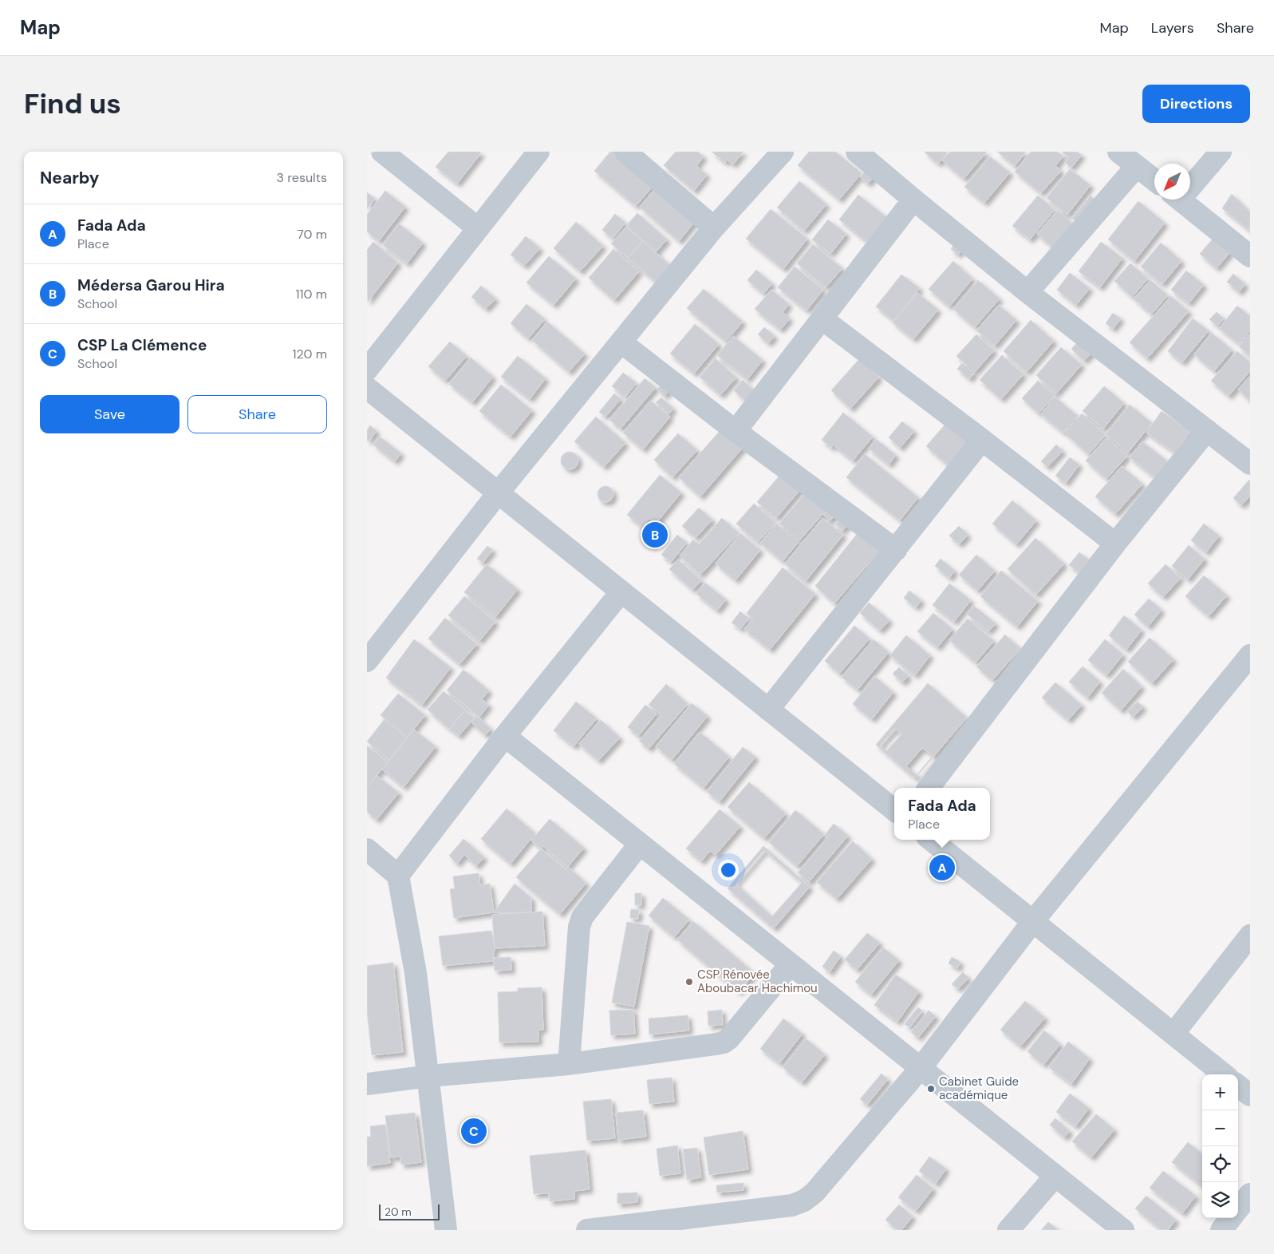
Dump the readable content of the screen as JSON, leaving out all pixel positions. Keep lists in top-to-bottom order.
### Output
{
  "places": ["CSP Rénovée Aboubacar Hachimou", "Cabinet Guide académique"],
  "scale_bar": "20 m",
  "north": "bottom left",
  "page": {
    "header": "Map",
    "nav": ["Map", "Layers", "Share"],
    "buttons": [
      "Directions",
      ["Save", "Share"]
    ],
    "title": "Find us",
    "heading": ["Nearby", "3 results"],
    "list": [
      {
        "mark": "A",
        "name": "Fada Ada",
        "note": "Place",
        "value": "70 m"
      },
      {
        "mark": "B",
        "name": "Médersa Garou Hira",
        "note": "School",
        "value": "110 m"
      },
      {
        "mark": "C",
        "name": "CSP La Clémence",
        "note": "School",
        "value": "120 m"
      }
    ],
    "pins": ["B", "A", "C"],
    "popup": ["Fada Ada", "Place"],
    "map_buttons": ["+", "−"],
    "scale": "20 m"
  }
}
